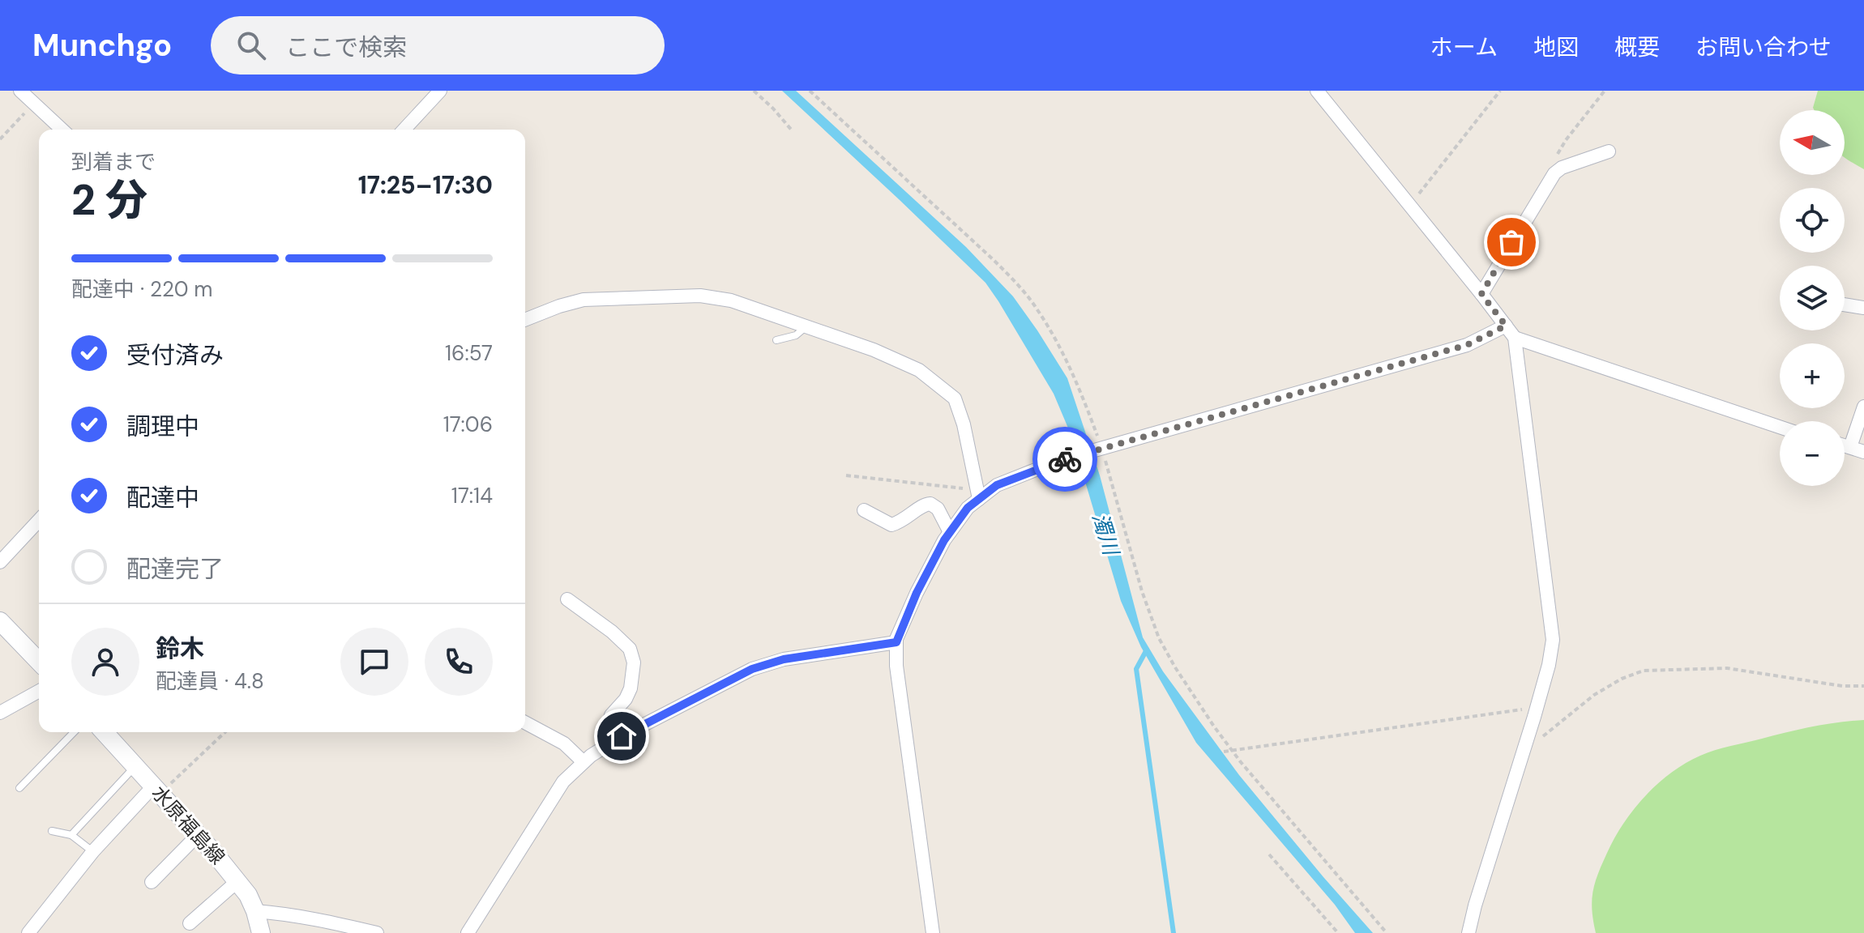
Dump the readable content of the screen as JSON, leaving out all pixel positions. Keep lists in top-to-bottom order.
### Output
{
  "streets": {
    "main road": ["水原福島線"]
  },
  "water": ["濁川"],
  "north": "left",
  "page": {
    "header": "Munchgo",
    "search": "ここで検索",
    "nav": [
      "ホーム",
      "地図",
      "概要",
      "お問い合わせ"
    ],
    "map_buttons": ["+", "−"],
    "heading": ["2 分", "到着まで", "17:25–17:30"],
    "panel": ["鈴木", "配達員 · 4.8"],
    "bar": "配達中 · 220 m",
    "list": [
      ["受付済み", "16:57"],
      ["調理中", "17:06"],
      ["配達中", "17:14"],
      "配達完了"
    ]
  }
}
